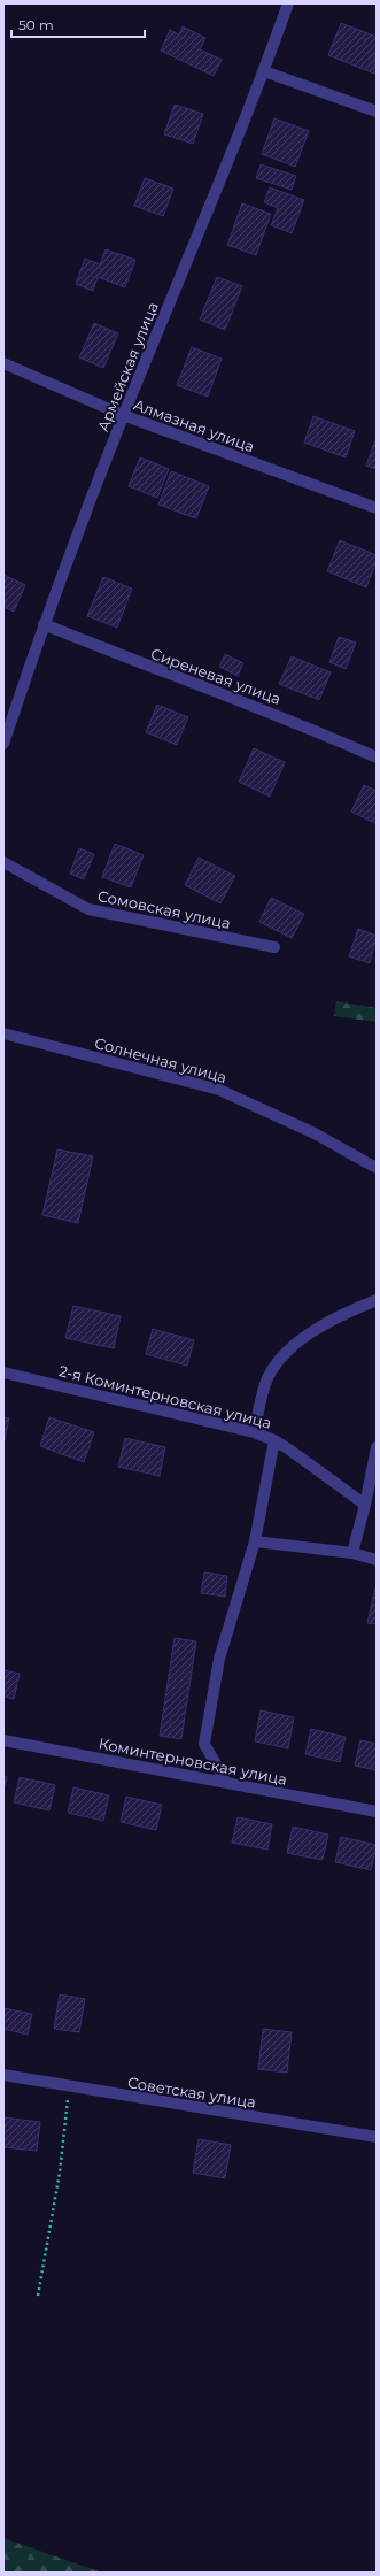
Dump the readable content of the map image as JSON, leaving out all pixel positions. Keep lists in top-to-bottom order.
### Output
{
  "streets": {
    "street": [
      "Армейская улица",
      "Алмазная улица",
      "Сиреневая улица",
      "Сомовская улица",
      "Солнечная улица",
      "2-я Коминтерновская улица",
      "Коминтерновская улица",
      "Советская улица"
    ]
  },
  "crossings": [
    ["Армейская улица", "Алмазная улица"],
    ["Армейская улица", "Сиреневая улица"]
  ],
  "scale_bar": "50 m"
}
